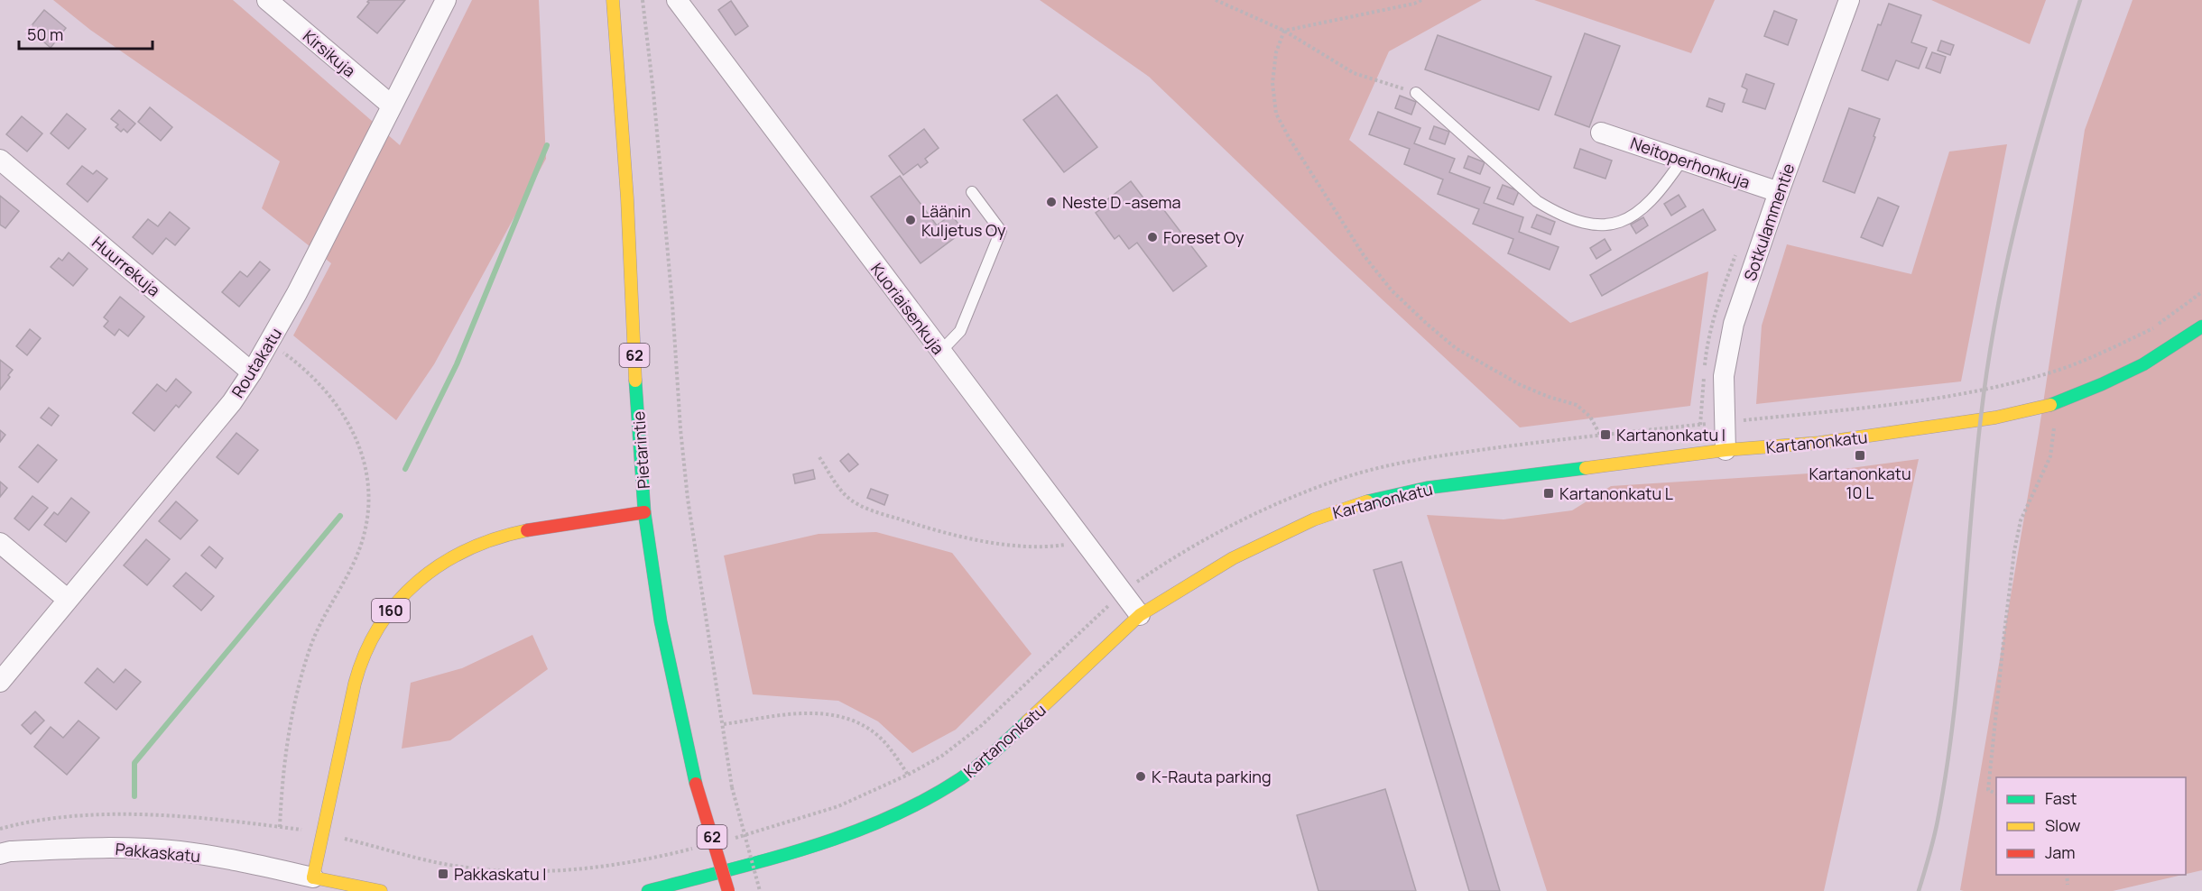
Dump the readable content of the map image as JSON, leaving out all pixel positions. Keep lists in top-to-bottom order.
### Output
{
  "streets": {
    "main road": [
      "62",
      "Kartanonkatu",
      "Pietarintie",
      "160"
    ],
    "street": [
      "Kirsikuja",
      "Neitoperhonkuja",
      "Sotkulammentie",
      "Huurrekuja",
      "Kuoriaisenkuja",
      "Routakatu",
      "Pakkaskatu"
    ]
  },
  "crossings": [
    ["Kirsikuja", "Routakatu"],
    ["Neitoperhonkuja", "Sotkulammentie"],
    ["Sotkulammentie", "Kartanonkatu"],
    ["Huurrekuja", "Routakatu"],
    ["Kuoriaisenkuja", "Kartanonkatu"],
    ["Pietarintie", "160"],
    ["160", "Pakkaskatu"]
  ],
  "places": {
    "other": [
      "Neste D -asema",
      "Läänin Kuljetus Oy",
      "Foreset Oy",
      "K-Rauta parking"
    ],
    "transit": [
      "Kartanonkatu I",
      "Kartanonkatu 10 L",
      "Kartanonkatu L",
      "Pakkaskatu I"
    ]
  },
  "legend": ["Fast", "Slow", "Jam"],
  "scale_bar": "50 m"
}
